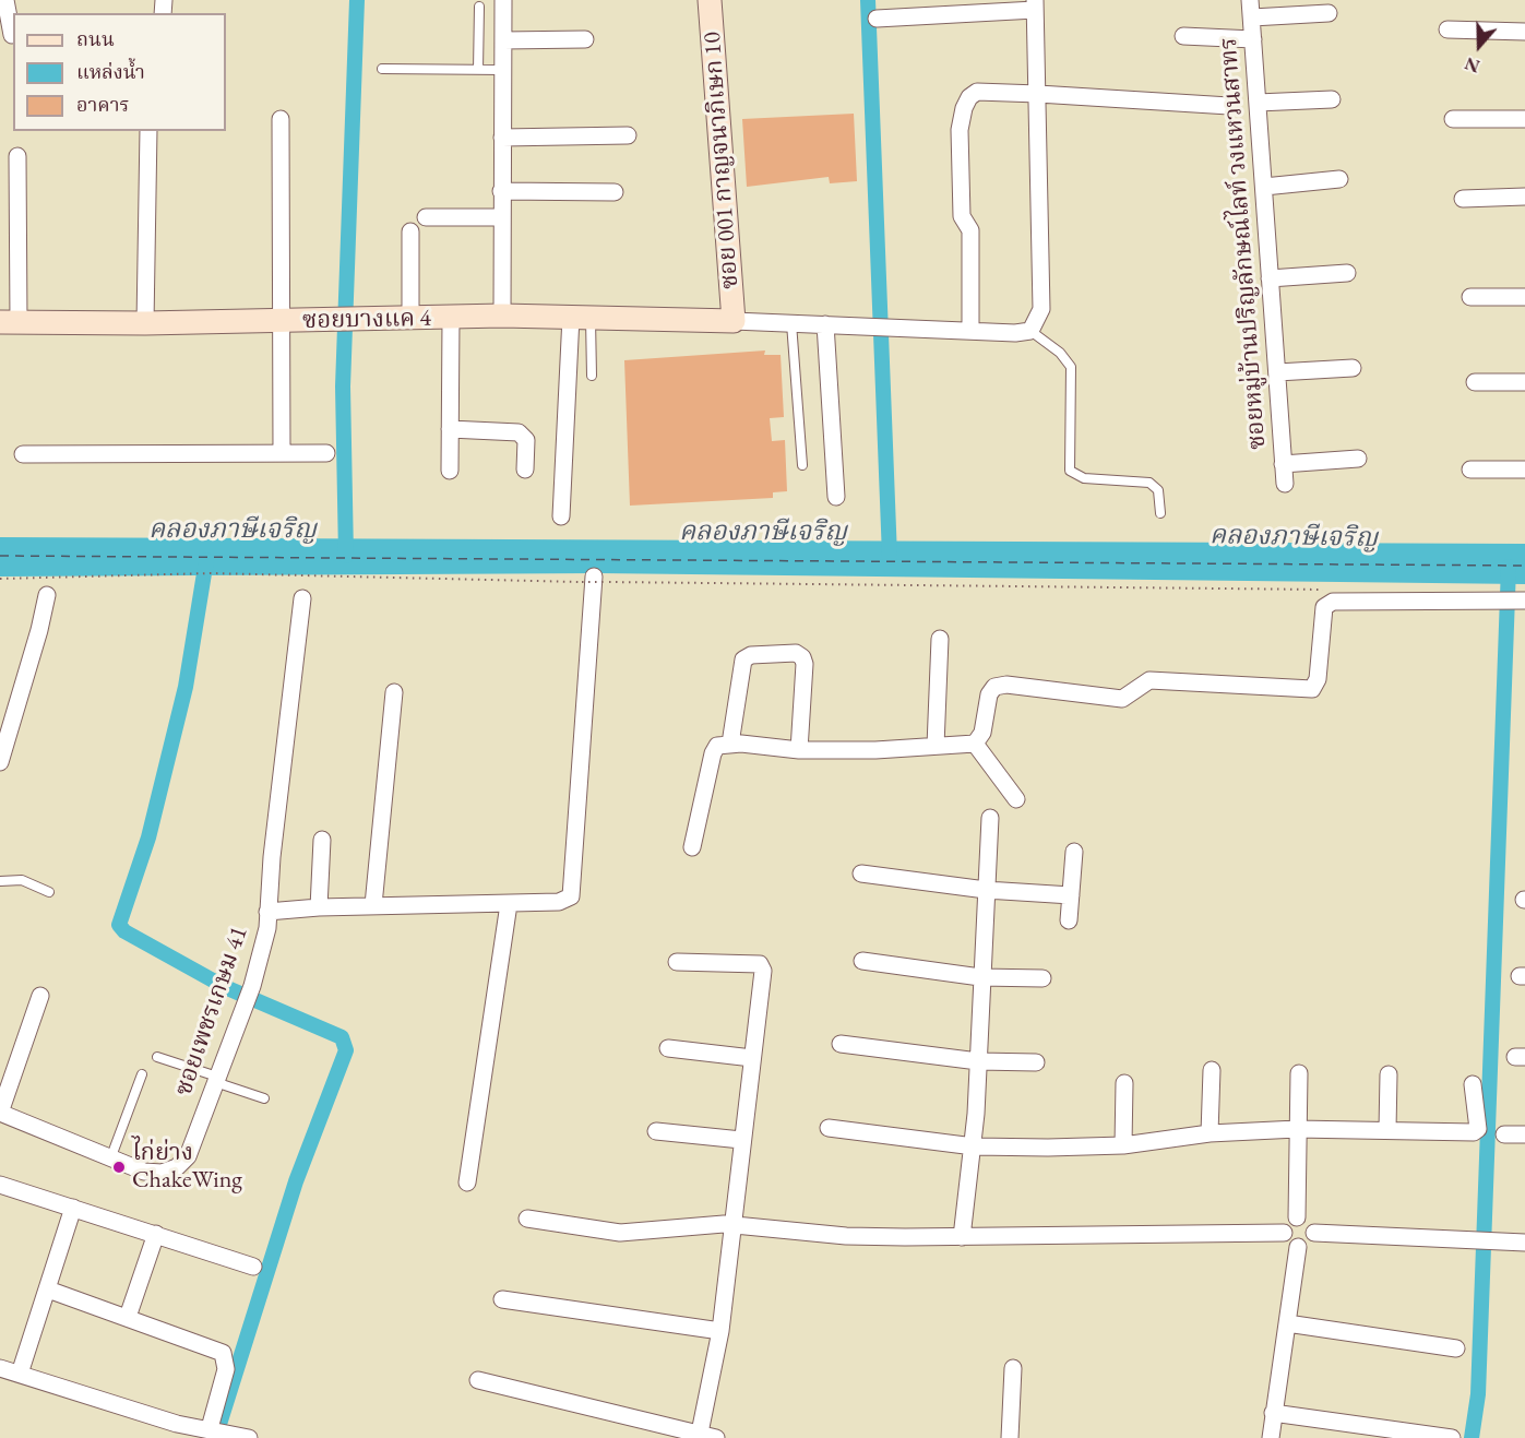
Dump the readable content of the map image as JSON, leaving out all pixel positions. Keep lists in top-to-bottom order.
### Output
{
  "streets": {
    "street": [
      "ซอย 001 กาญจนาภิเษก 10",
      "ซอยหมู่บ้านปริญลักษณ์ไลท์ วงแหวนสาทร",
      "ซอยบางแค 4",
      "ซอยเพชรเกษม 41"
    ]
  },
  "crossings": [
    ["ซอย 001 กาญจนาภิเษก 10", "ซอยบางแค 4"]
  ],
  "water": ["คลองภาษีเจริญ"],
  "places": ["ไก่ย่าง ChakeWing"],
  "legend": ["ถนน", "แหล่งน้ำ", "อาคาร"],
  "north": "bottom"
}
